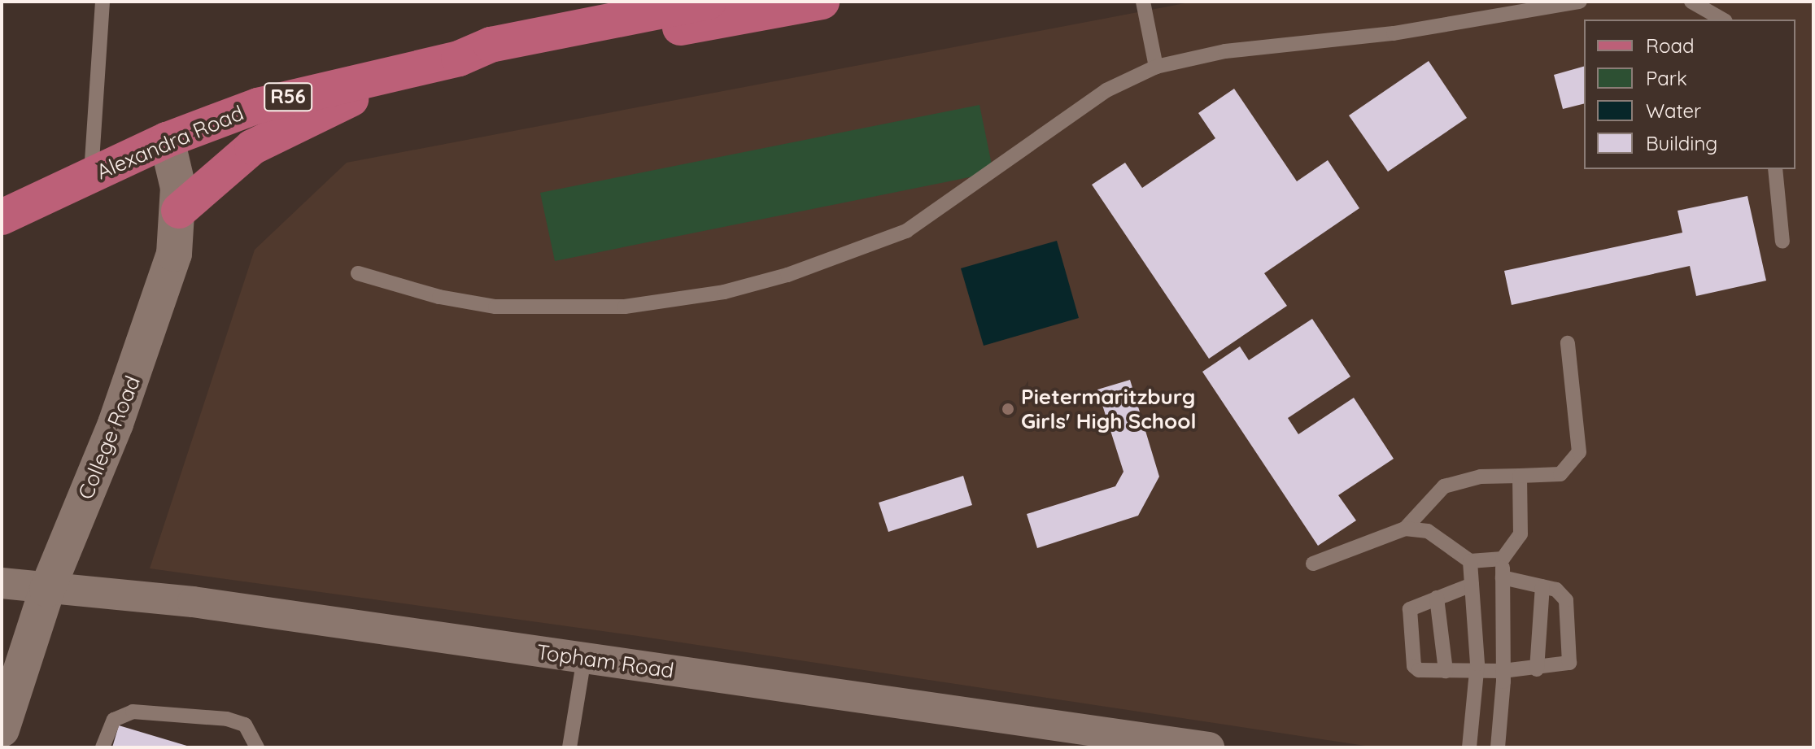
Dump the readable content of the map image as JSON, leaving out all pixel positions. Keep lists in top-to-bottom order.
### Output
{
  "streets": {
    "main road": ["R56", "Alexandra Road"],
    "street": ["College Road", "Topham Road"]
  },
  "crossings": [
    ["Alexandra Road", "College Road"],
    ["College Road", "Topham Road"]
  ],
  "places": ["Pietermaritzburg Girls' High School"],
  "legend": [
    "Road",
    "Park",
    "Water",
    "Building"
  ]
}
